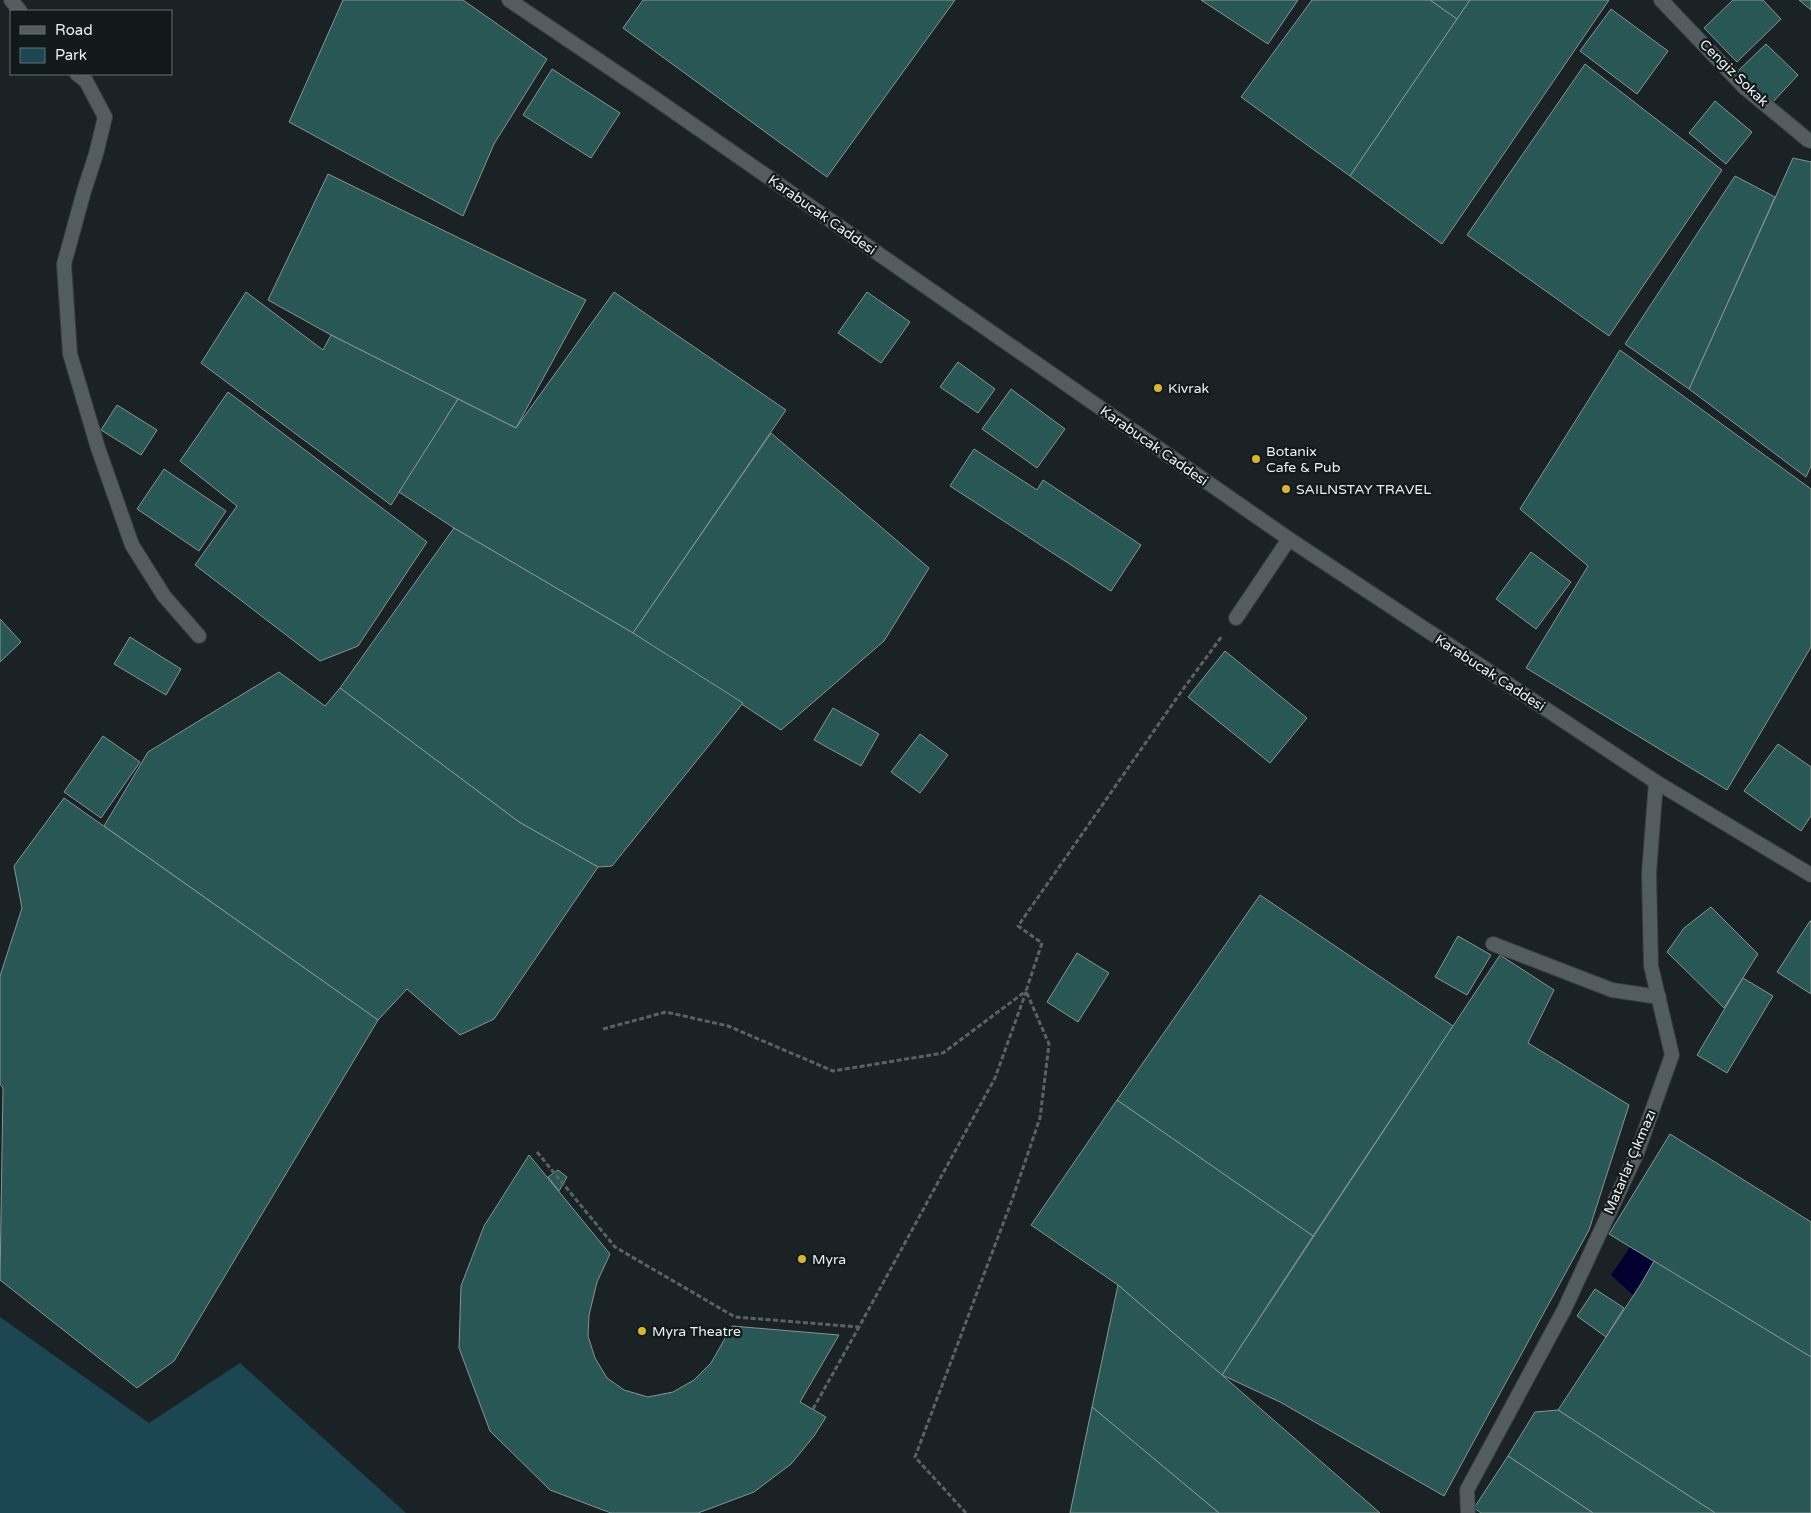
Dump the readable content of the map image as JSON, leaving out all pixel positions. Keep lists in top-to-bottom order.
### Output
{
  "streets": {
    "street": ["Cengiz Sokak", "Karabucak Caddesi", "Matarlar Çıkmazı"]
  },
  "crossings": [
    ["Karabucak Caddesi", "Matarlar Çıkmazı"]
  ],
  "places": [
    "Kivrak",
    "Botanix Cafe & Pub",
    "SAILNSTAY TRAVEL",
    "Myra",
    "Myra Theatre"
  ],
  "legend": ["Road", "Park"]
}
